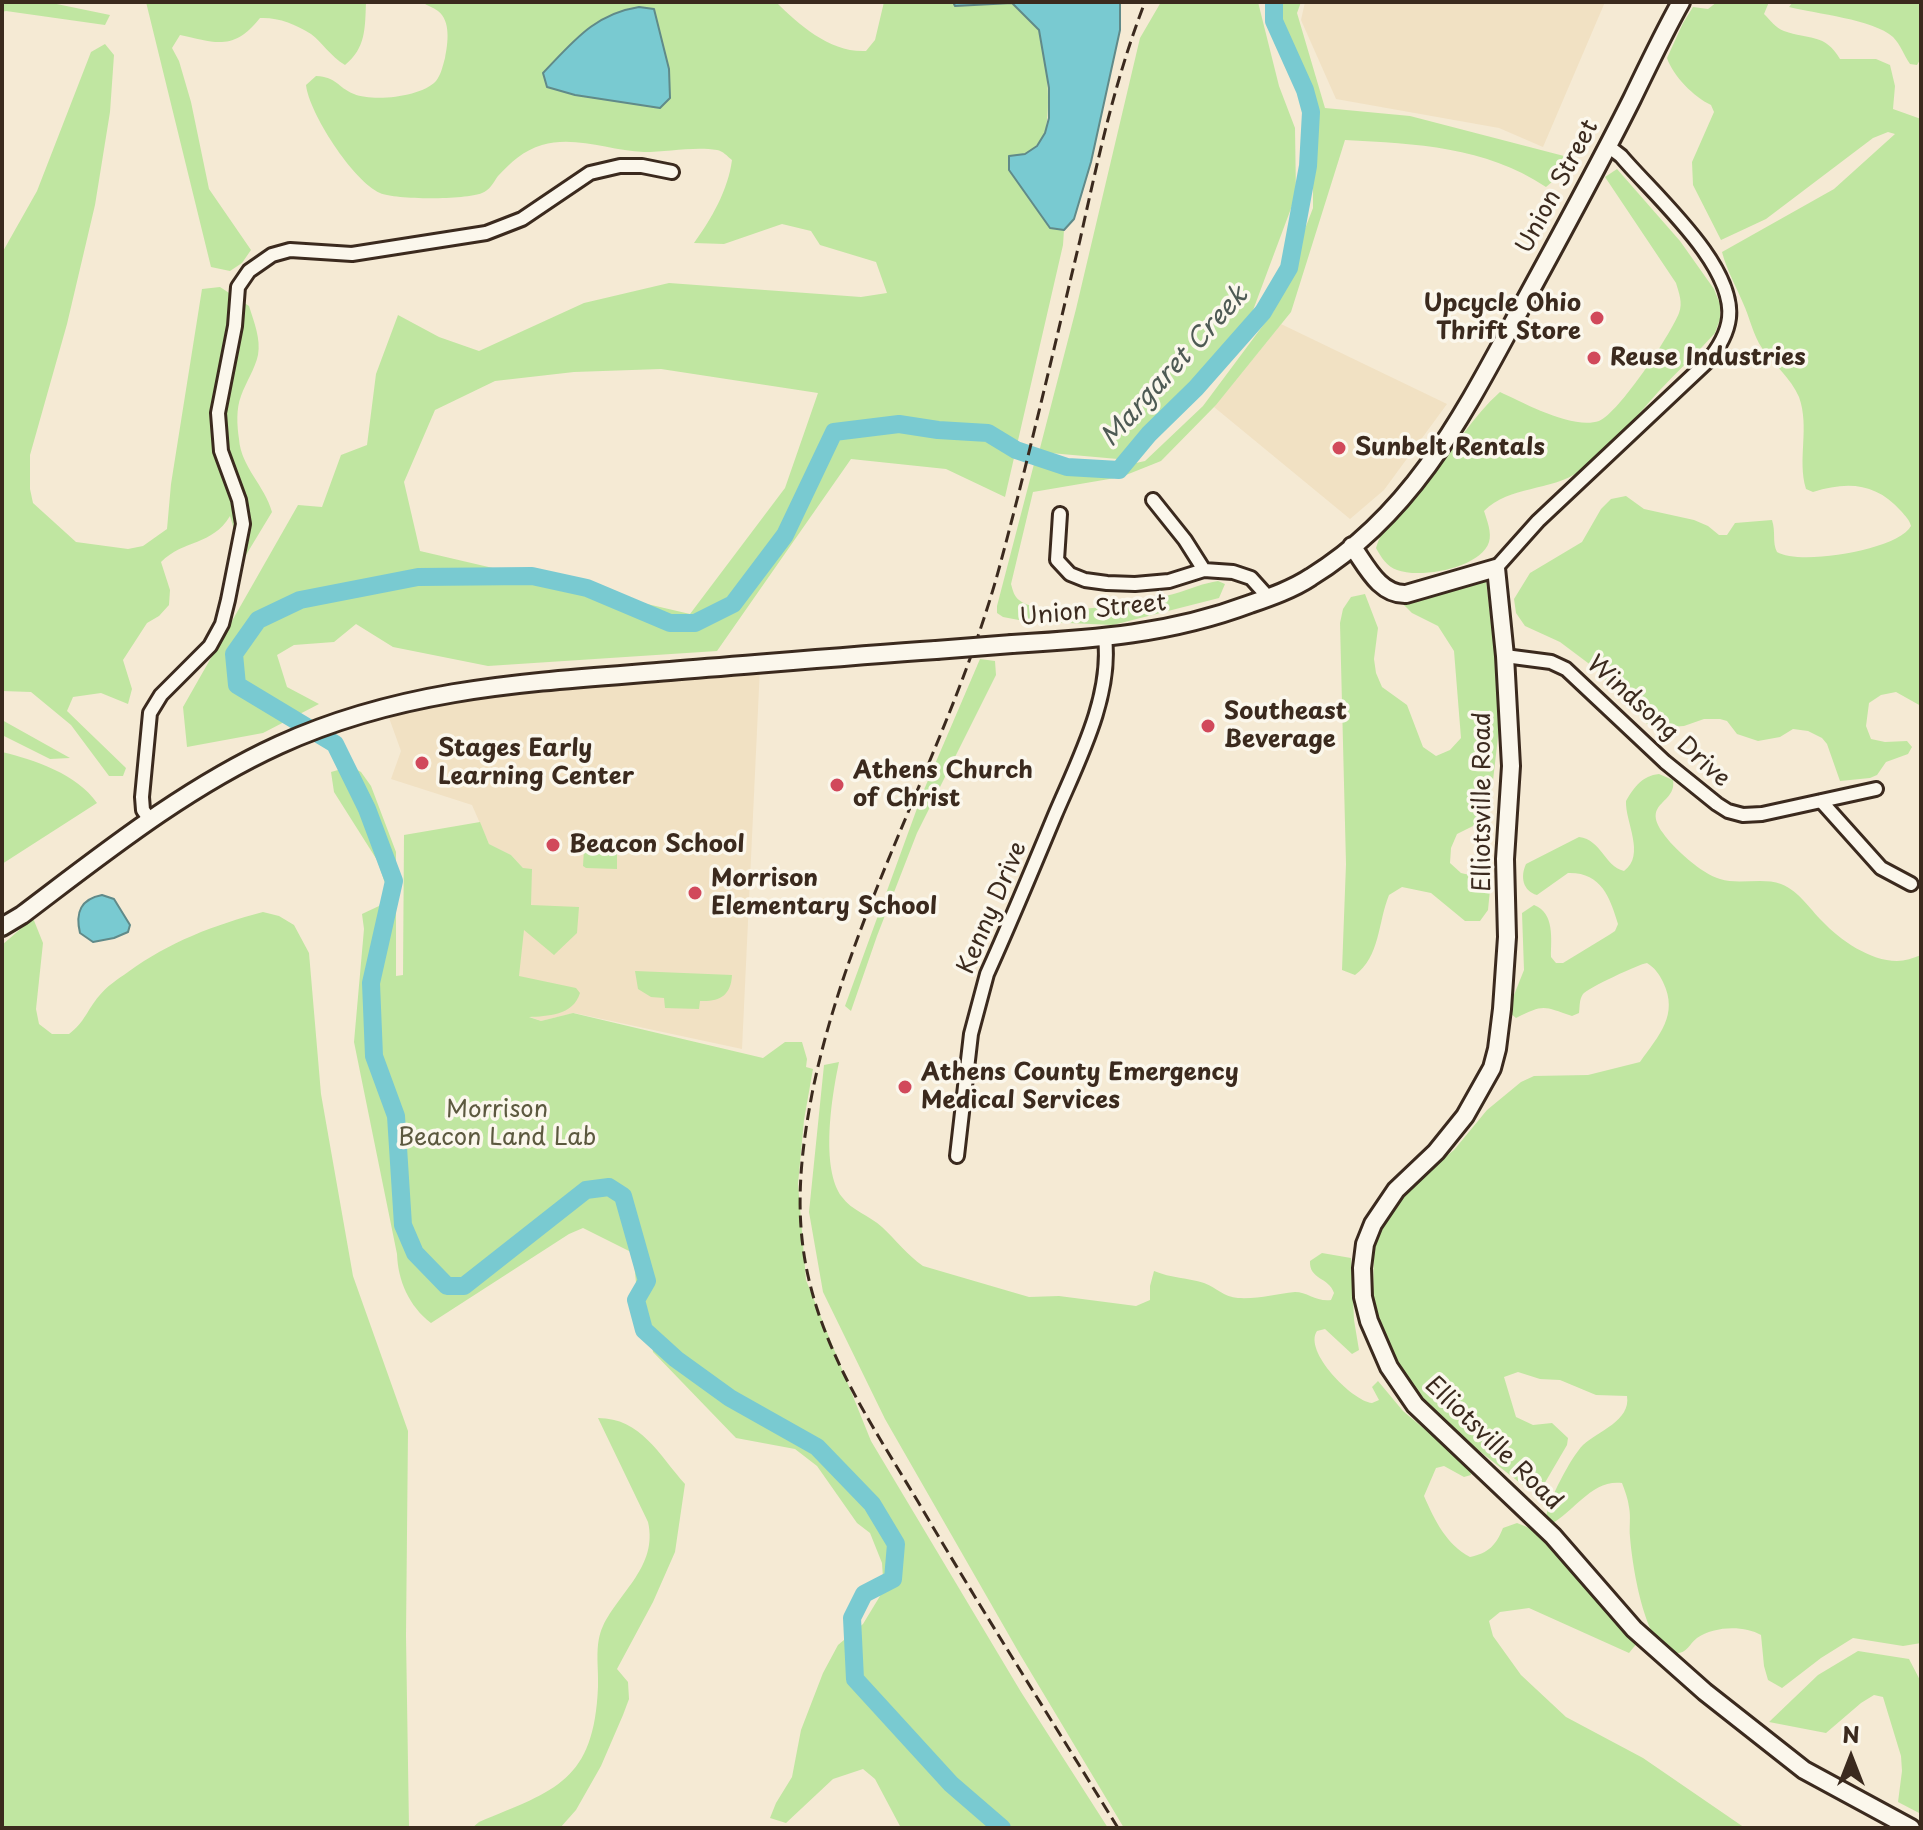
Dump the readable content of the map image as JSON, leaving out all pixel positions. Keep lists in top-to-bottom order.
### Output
{
  "streets": {
    "main road": ["Union Street", "Elliotsville Road"],
    "street": ["Windsong Drive", "Kenny Drive"]
  },
  "crossings": [
    ["Union Street", "Kenny Drive"],
    ["Windsong Drive", "Elliotsville Road"]
  ],
  "water": ["Margaret Creek"],
  "parks": ["Morrison Beacon Land Lab"],
  "places": [
    "Upcycle Ohio Thrift Store",
    "Reuse Industries",
    "Sunbelt Rentals",
    "Southeast Beverage",
    "Stages Early Learning Center",
    "Athens Church of Christ",
    "Beacon School",
    "Morrison Elementary School",
    "Athens County Emergency Medical Services"
  ],
  "north": "top"
}
